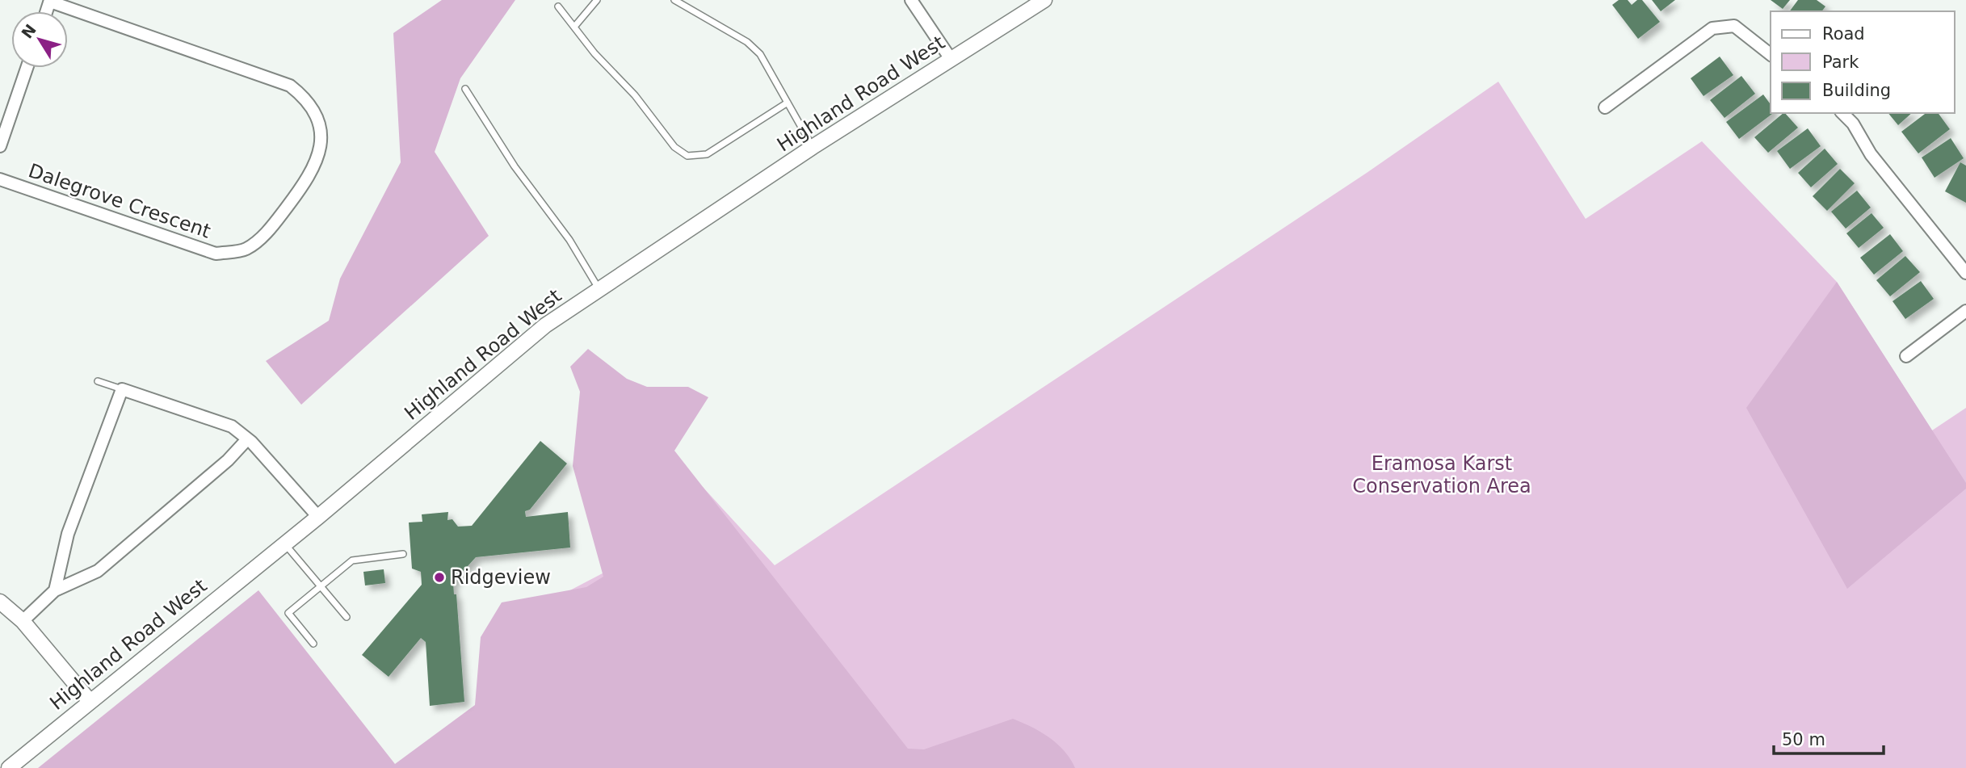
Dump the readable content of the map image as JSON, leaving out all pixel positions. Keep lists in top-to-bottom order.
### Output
{
  "streets": {
    "street": ["Highland Road West", "Dalegrove Crescent"]
  },
  "parks": ["Eramosa Karst Conservation Area"],
  "places": ["Ridgeview"],
  "legend": ["Road", "Park", "Building"],
  "scale_bar": "50 m",
  "north": "top left"
}
